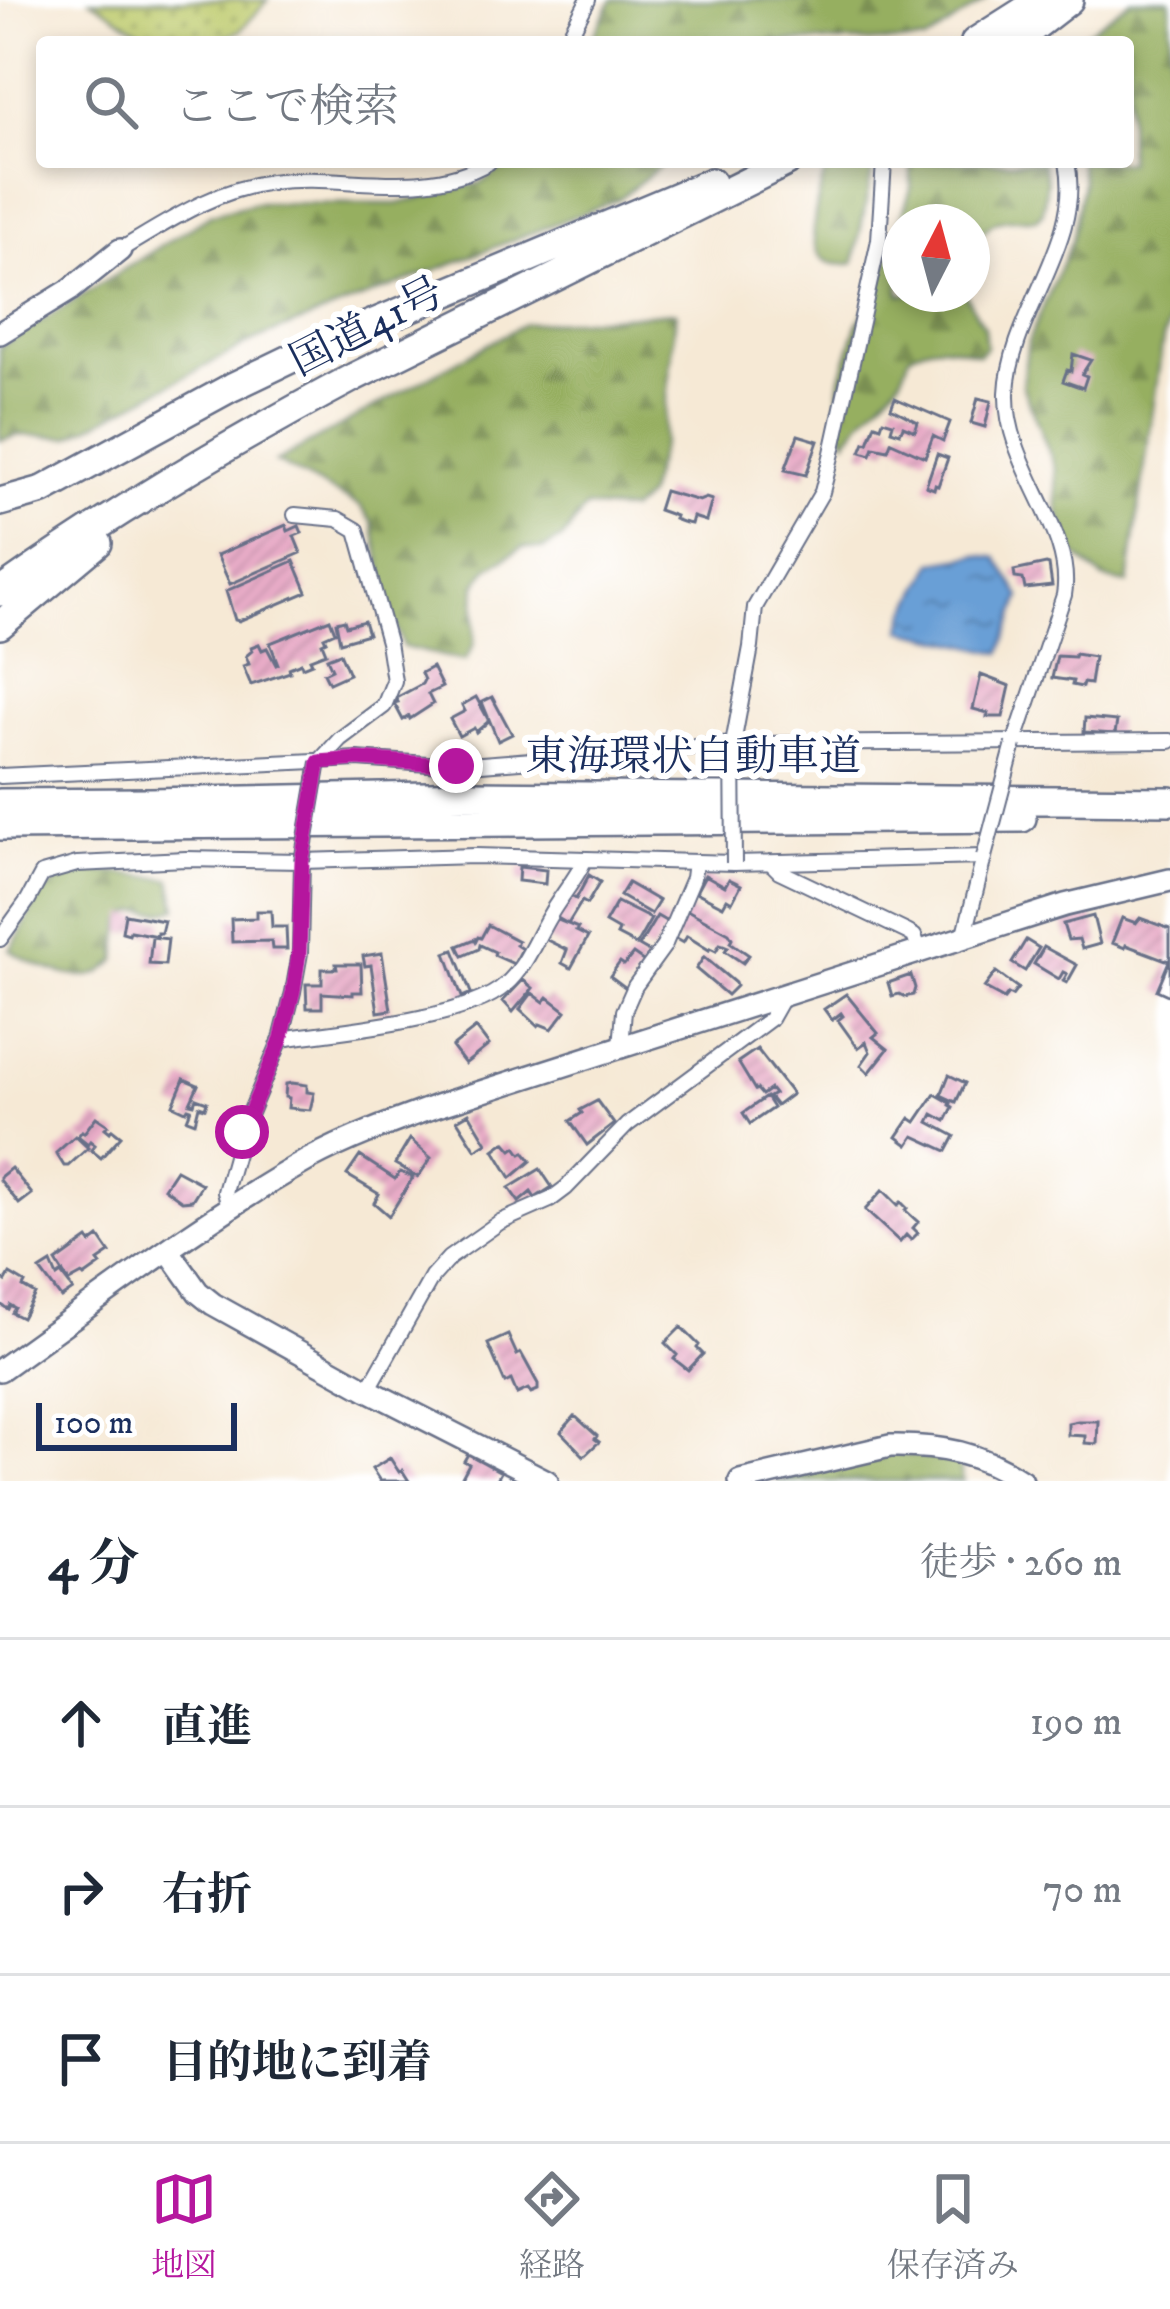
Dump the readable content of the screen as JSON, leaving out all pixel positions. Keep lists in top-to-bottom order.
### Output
{
  "streets": {
    "highway": ["国道41号", "東海環状自動車道"]
  },
  "scale_bar": "100 m",
  "north": "top",
  "page": {
    "search": "ここで検索",
    "scale": "100 m",
    "heading": ["4 分", "徒歩 · 260 m"],
    "list": [
      ["直進", "190 m"],
      ["右折", "70 m"],
      "目的地に到着"
    ],
    "nav": ["地図", "経路", "保存済み"]
  }
}
